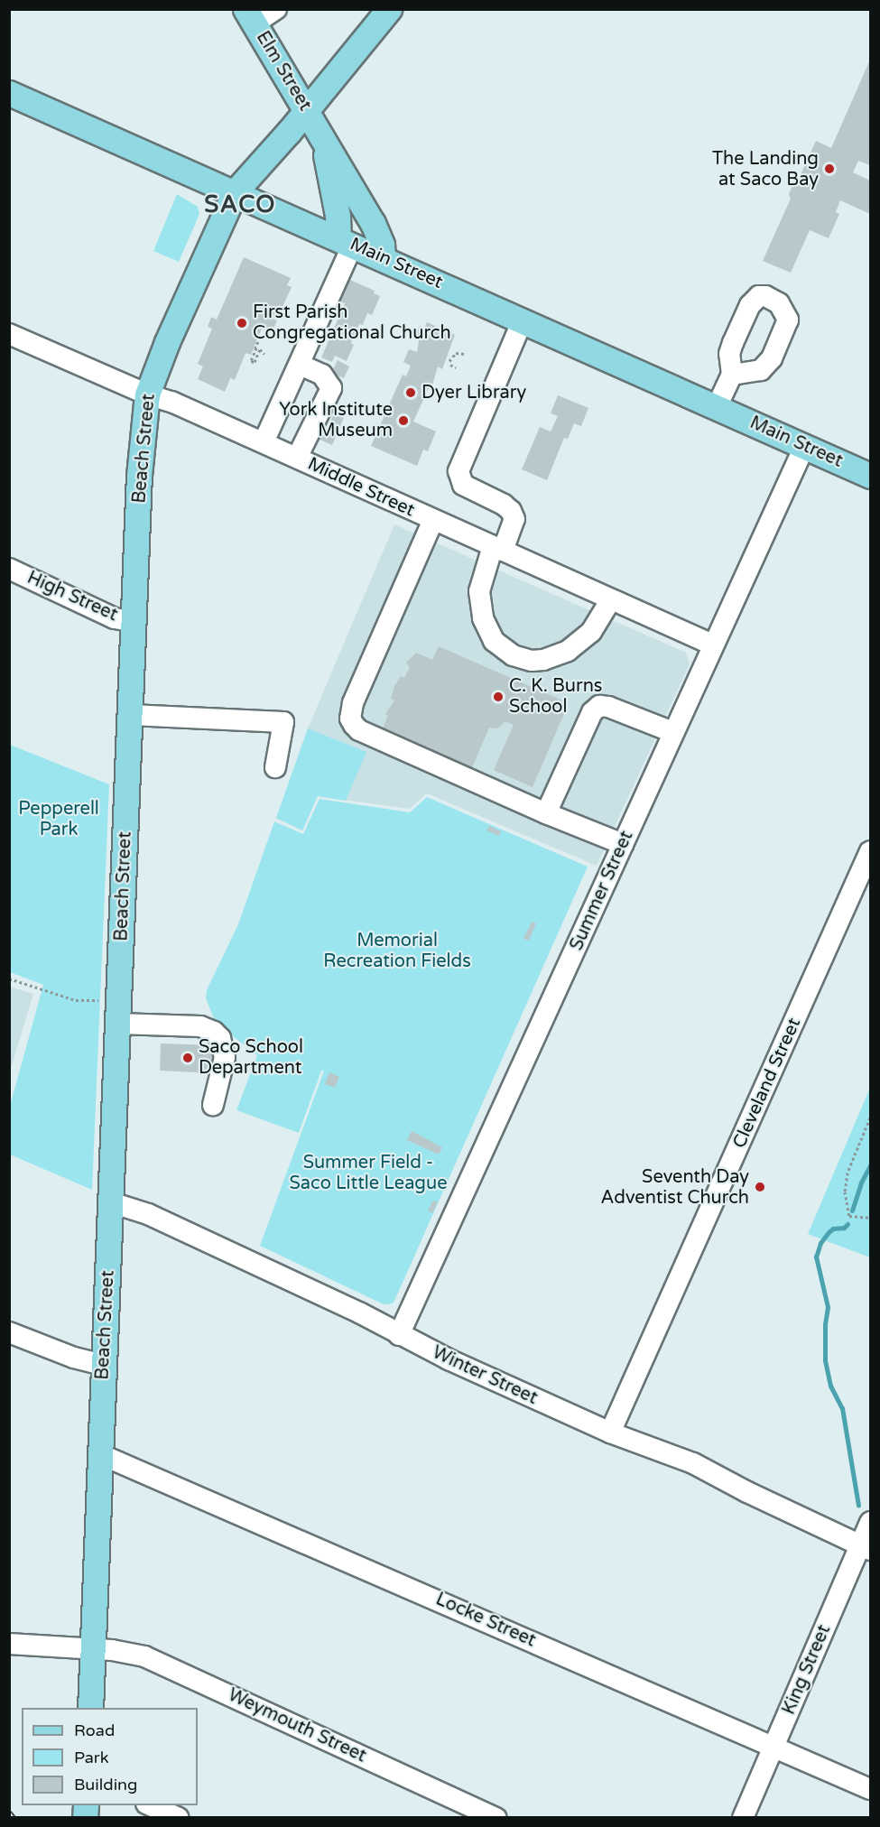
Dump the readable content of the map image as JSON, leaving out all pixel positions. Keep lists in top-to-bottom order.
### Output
{
  "streets": {
    "main road": ["Elm Street", "Main Street", "Beach Street"],
    "street": [
      "Middle Street",
      "High Street",
      "Summer Street",
      "Cleveland Street",
      "Winter Street",
      "Locke Street",
      "King Street",
      "Weymouth Street"
    ]
  },
  "crossings": [
    ["Elm Street", "Main Street"],
    ["Elm Street", "Beach Street"],
    ["Main Street", "Beach Street"],
    ["Main Street", "Summer Street"],
    ["Beach Street", "Middle Street"],
    ["Beach Street", "High Street"],
    ["Beach Street", "Winter Street"],
    ["Beach Street", "Locke Street"],
    ["Beach Street", "Weymouth Street"],
    ["Middle Street", "Summer Street"],
    ["Summer Street", "Winter Street"],
    ["Cleveland Street", "Winter Street"],
    ["Winter Street", "King Street"],
    ["Locke Street", "King Street"]
  ],
  "districts": ["SACO"],
  "parks": ["Pepperell Park", "Memorial Recreation Fields", "Summer Field - Saco Little League"],
  "places": [
    "The Landing at Saco Bay",
    "First Parish Congregational Church",
    "Dyer Library",
    "York Institute Museum",
    "C. K. Burns School",
    "Saco School Department",
    "Seventh Day Adventist Church"
  ],
  "legend": ["Road", "Park", "Building"]
}
